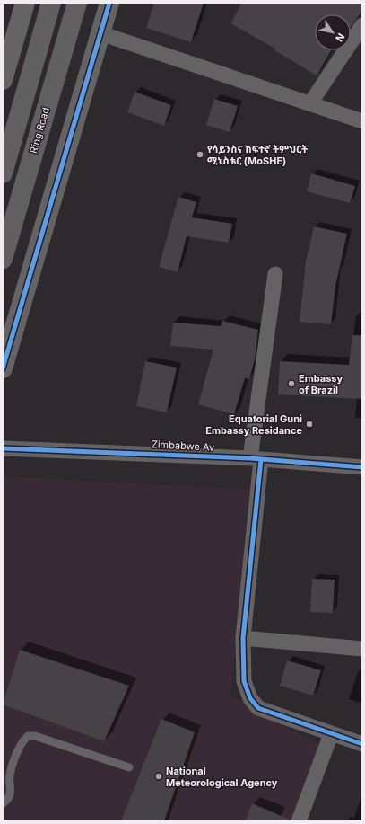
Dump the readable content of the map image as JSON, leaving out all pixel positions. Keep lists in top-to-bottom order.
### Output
{
  "streets": {
    "highway": ["Ring Road"],
    "street": ["Zimbabwe Av"]
  },
  "places": [
    "የሳይንስና ከፍተኛ ትምህርት ሚኒስቴር (MoSHE)",
    "Embassy of Brazil",
    "Equatorial Guni Embassy Residance",
    "National Meteorological Agency"
  ],
  "north": "bottom right"
}
